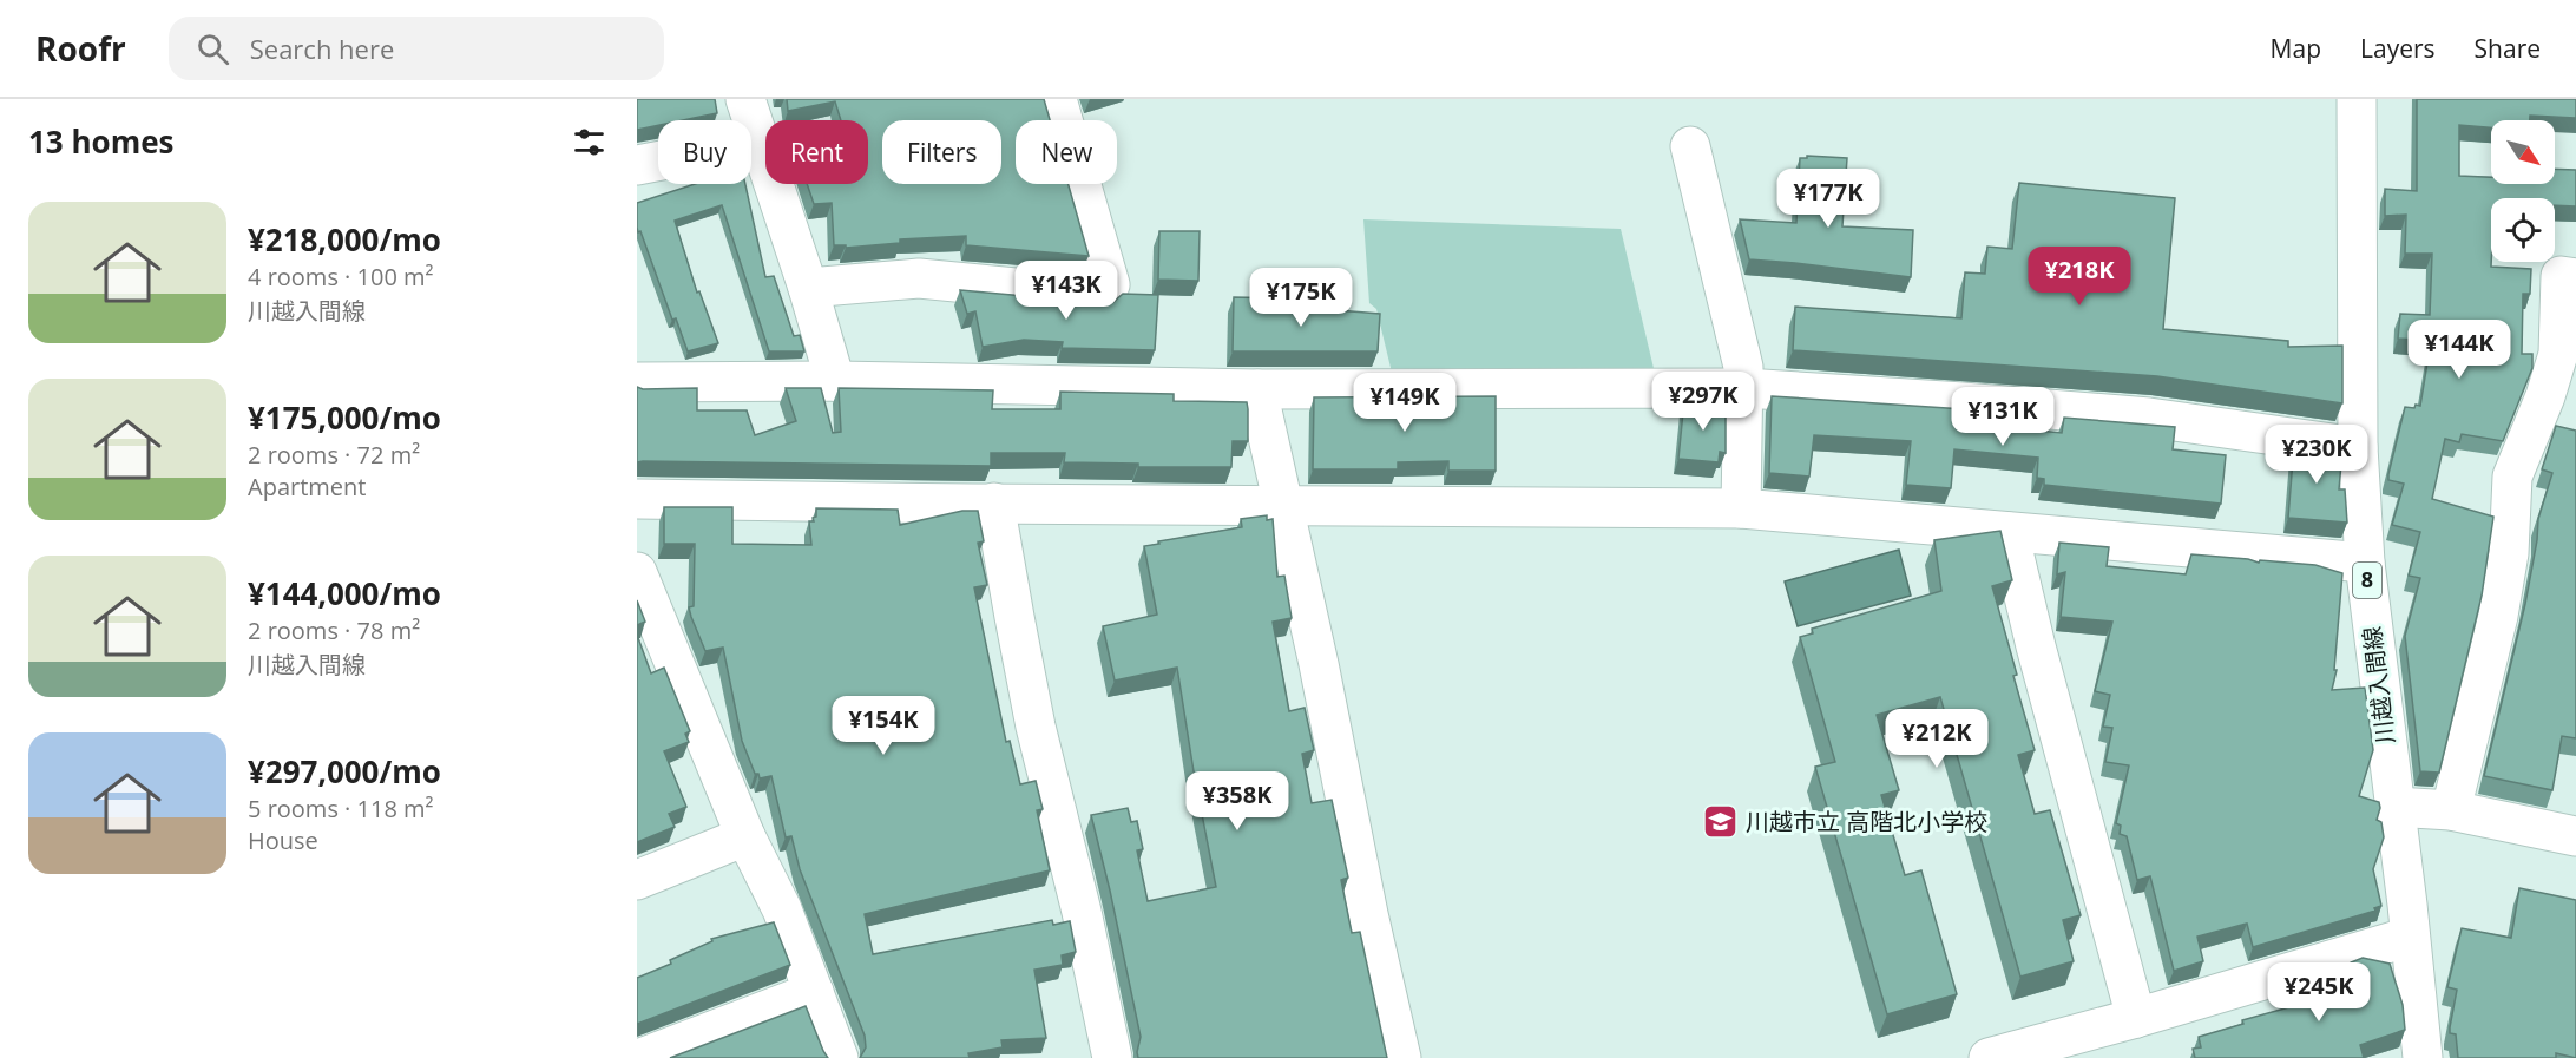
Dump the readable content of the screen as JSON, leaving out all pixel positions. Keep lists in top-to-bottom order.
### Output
{
  "streets": {
    "street": ["8", "川越入間線"]
  },
  "places": {
    "school or university": ["川越市立 高階北小学校"]
  },
  "north": "bottom right",
  "page": {
    "header": "Roofr",
    "search": "Search here",
    "nav": ["Map", "Layers", "Share"],
    "heading": "13 homes",
    "chip": [
      "Buy",
      "Rent",
      "Filters",
      "New"
    ],
    "price": [
      "¥177K",
      "¥218K",
      "¥143K",
      "¥175K",
      "¥144K",
      "¥297K",
      "¥149K",
      "¥131K",
      "¥230K",
      "¥154K",
      "¥212K",
      "¥358K",
      "¥245K"
    ],
    "list": [
      {
        "name": "¥218,000/mo",
        "note": "4 rooms · 100 m² · 川越入間線"
      },
      {
        "name": "¥175,000/mo",
        "note": "2 rooms · 72 m² · Apartment"
      },
      {
        "name": "¥144,000/mo",
        "note": "2 rooms · 78 m² · 川越入間線"
      },
      {
        "name": "¥297,000/mo",
        "note": "5 rooms · 118 m² · House"
      }
    ]
  }
}
